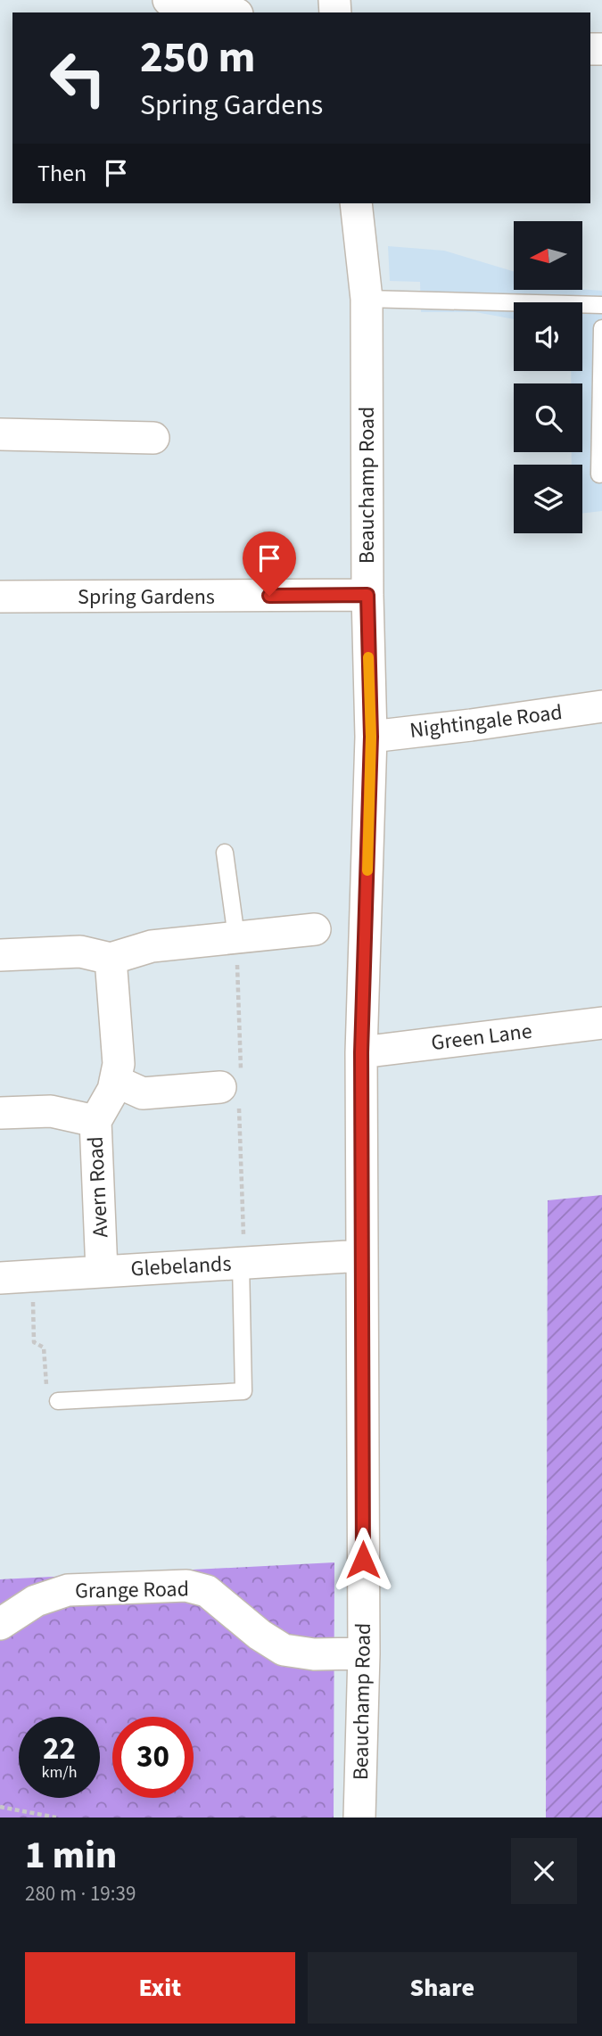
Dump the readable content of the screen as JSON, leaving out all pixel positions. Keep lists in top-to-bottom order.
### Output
{
  "streets": {
    "street": [
      "Beauchamp Road",
      "Spring Gardens",
      "Nightingale Road",
      "Green Lane",
      "Avern Road",
      "Glebelands",
      "Grange Road"
    ]
  },
  "crossings": [
    ["Beauchamp Road", "Spring Gardens"],
    ["Beauchamp Road", "Nightingale Road"],
    ["Beauchamp Road", "Green Lane"],
    ["Beauchamp Road", "Glebelands"],
    ["Beauchamp Road", "Grange Road"],
    ["Avern Road", "Glebelands"]
  ],
  "north": "left",
  "page": {
    "turn": ["250 m", "Spring Gardens"],
    "then": "Then",
    "speed": "22 km/h",
    "limit": "30",
    "heading": ["1 min", "280 m · 19:39"],
    "buttons": ["Exit", "Share"]
  }
}
